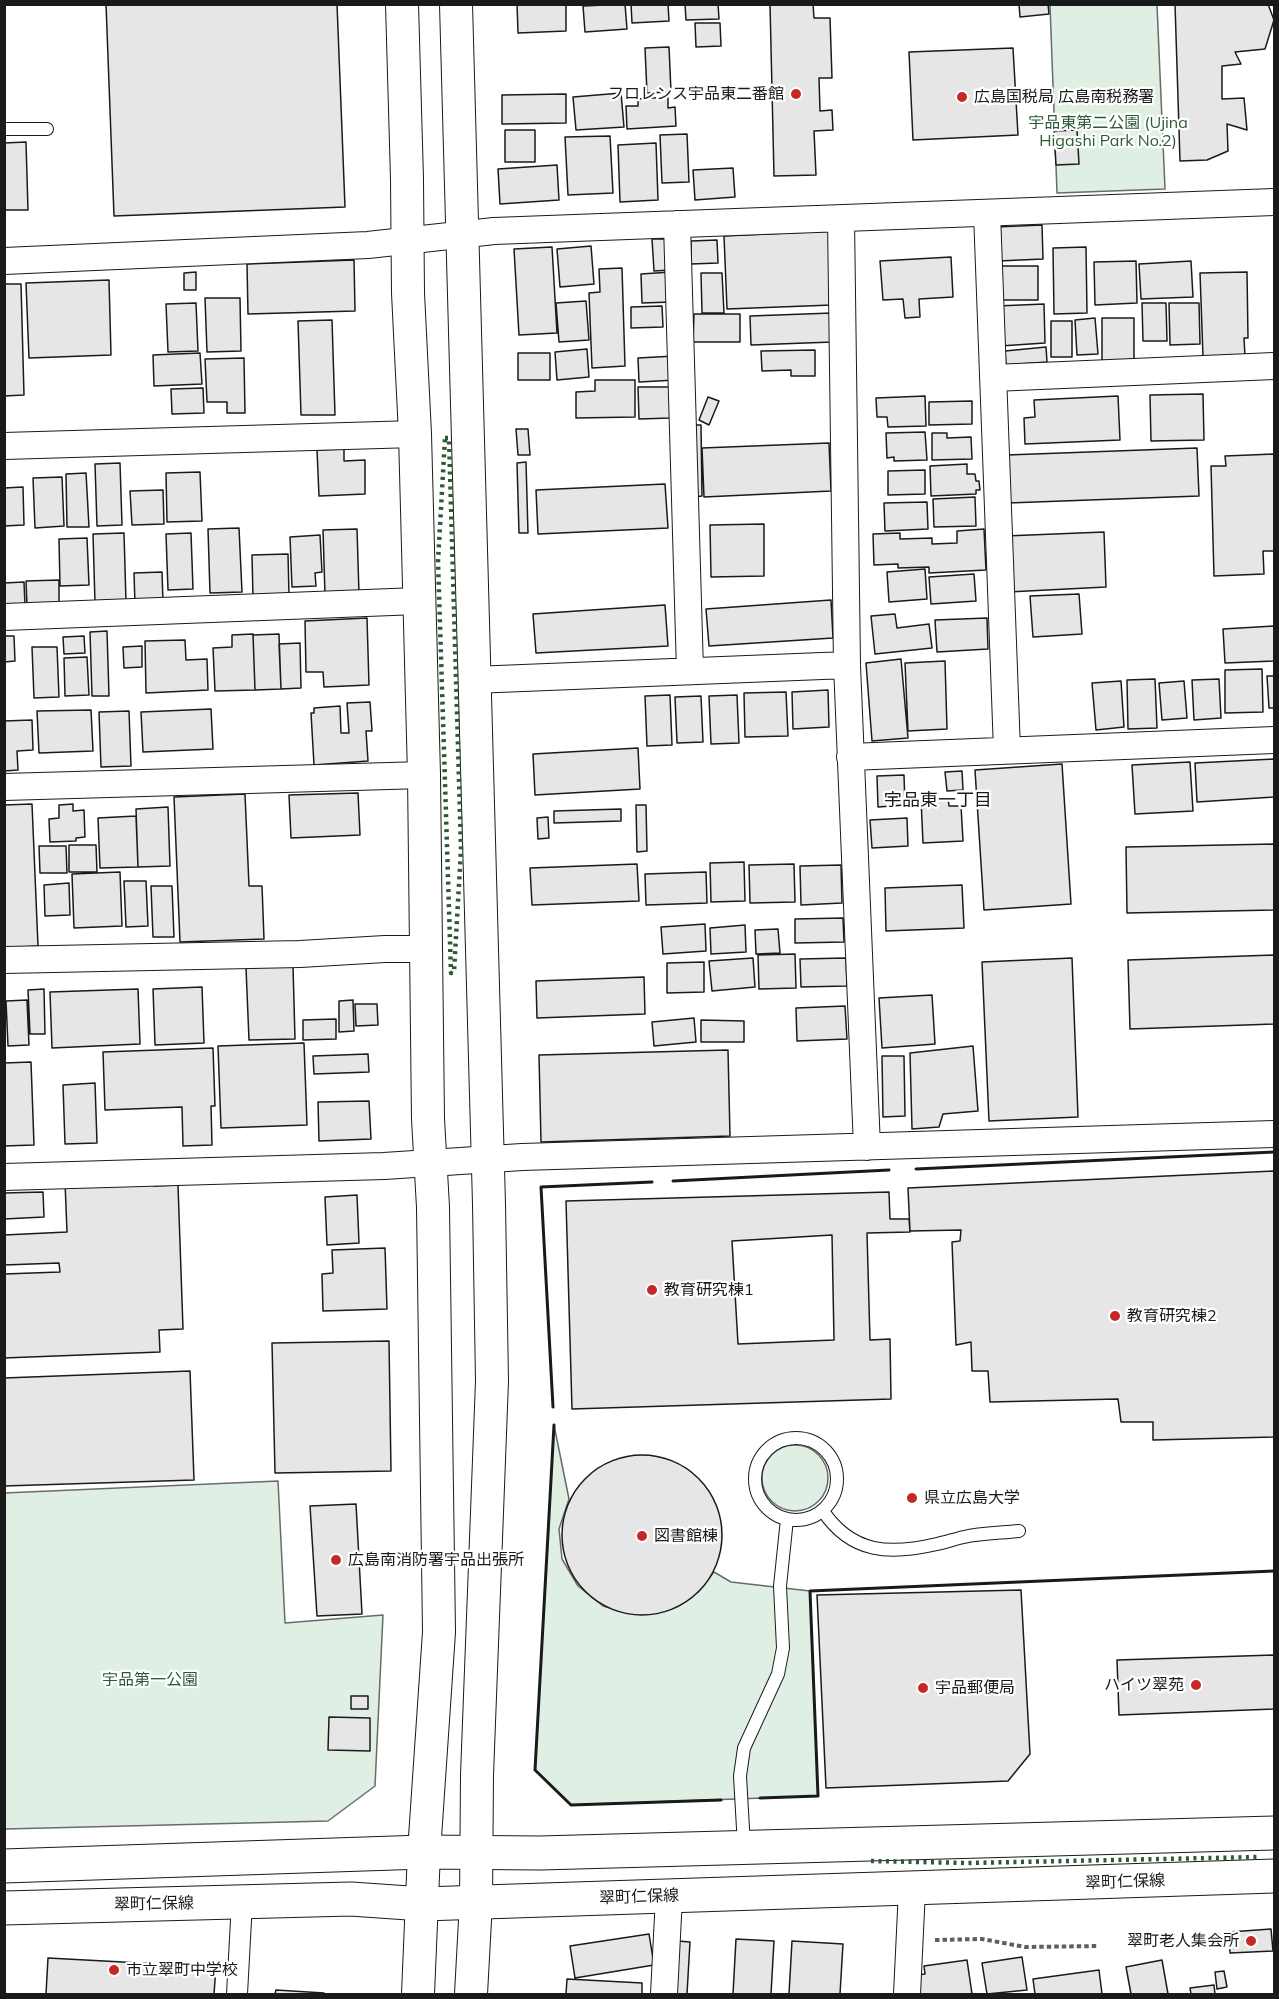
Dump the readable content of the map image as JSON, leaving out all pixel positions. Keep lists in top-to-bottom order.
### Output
{
  "streets": {
    "main road": ["翠町仁保線"]
  },
  "districts": ["宇品東一丁目"],
  "parks": ["宇品東第二公園 (Ujina Higashi Park No.2)", "宇品第一公園"],
  "places": [
    "フロレンス宇品東二番館",
    "広島国税局 広島南税務署",
    "教育研究棟1",
    "教育研究棟2",
    "県立広島大学",
    "図書館棟",
    "広島南消防署宇品出張所",
    "ハイツ翠苑",
    "宇品郵便局",
    "翠町老人集会所",
    "市立翠町中学校"
  ]
}
